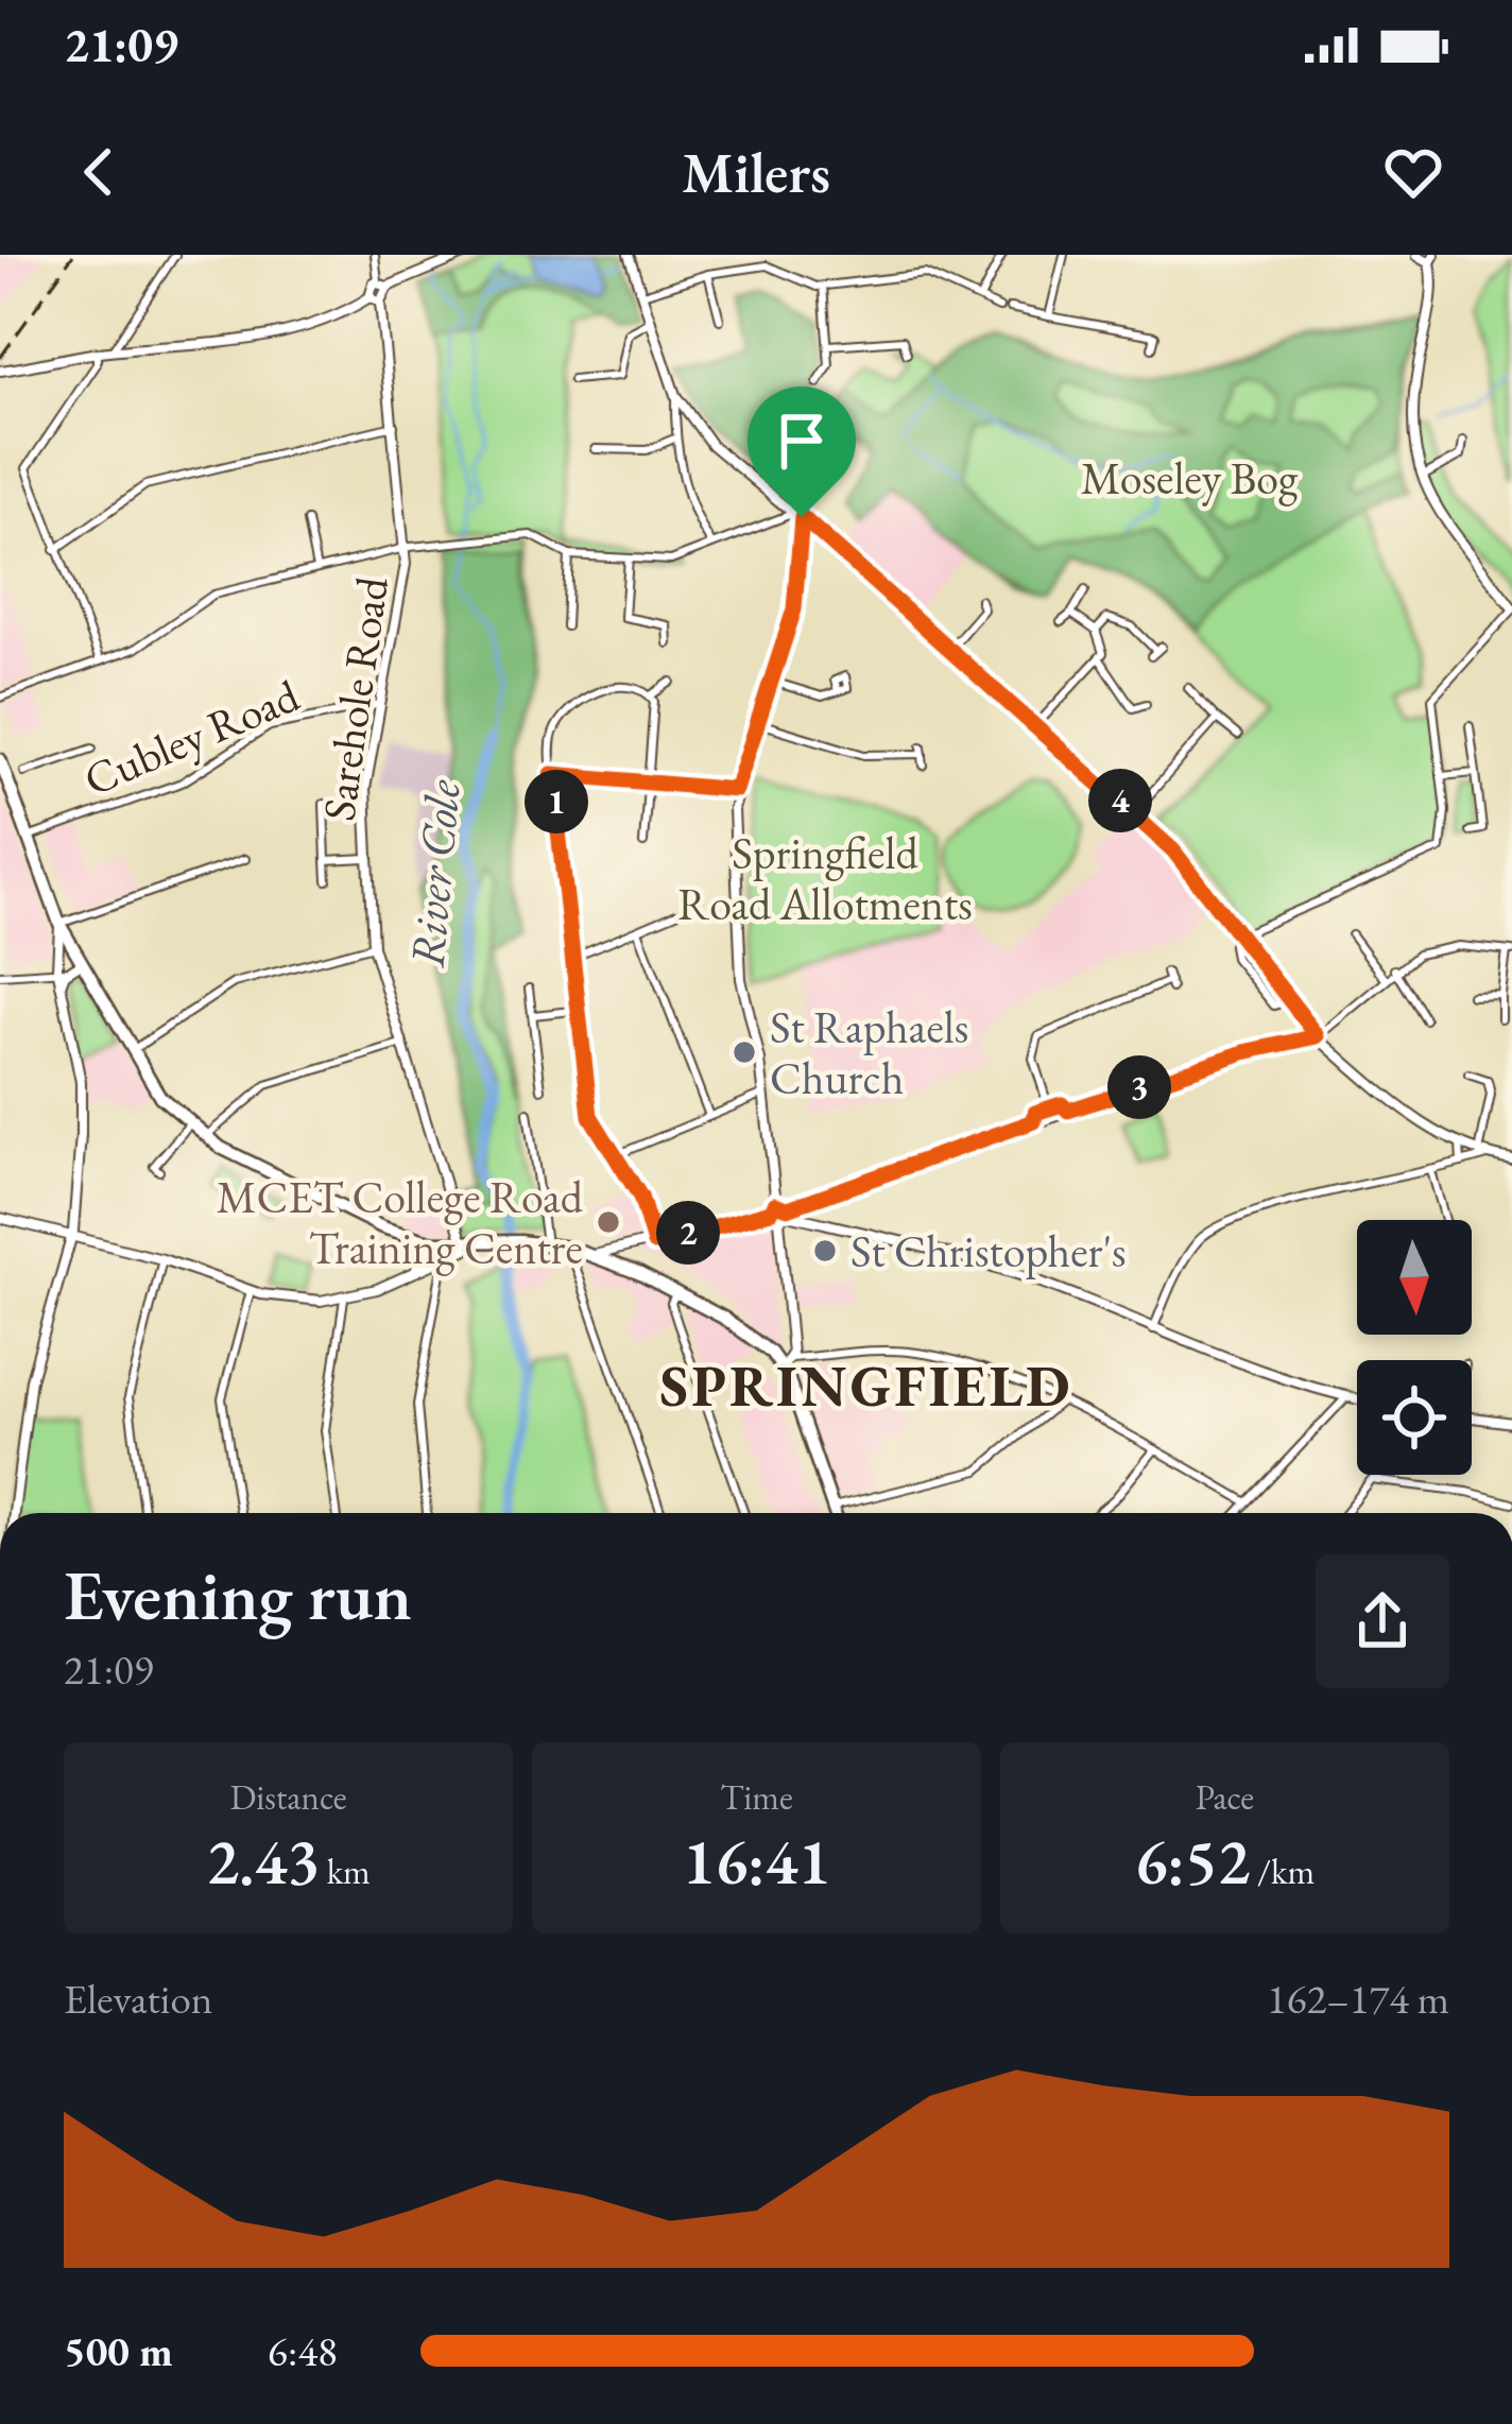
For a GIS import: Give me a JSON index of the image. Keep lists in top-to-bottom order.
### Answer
{
  "streets": {
    "street": ["Sarehole Road", "Cubley Road"]
  },
  "crossings": [
    ["Sarehole Road", "Cubley Road"]
  ],
  "districts": ["SPRINGFIELD"],
  "water": ["River Cole"],
  "parks": ["Moseley Bog", "Springfield Road Allotments"],
  "places": ["St Raphaels Church", "MCET College Road Training Centre", "St Christopher's"],
  "north": "bottom",
  "page": {
    "status": "21:09",
    "header": "Milers",
    "pins": [
      "4",
      "1",
      "3",
      "2"
    ],
    "heading": ["Evening run", "21:09"],
    "stats": [
      ["Distance", "2.43 km"],
      ["Time", "16:41"],
      ["Pace", "6:52 /km"]
    ],
    "chart": ["Elevation", "162–174 m"],
    "list": [
      {
        "name": "500 m",
        "note": "6:48"
      }
    ]
  }
}
